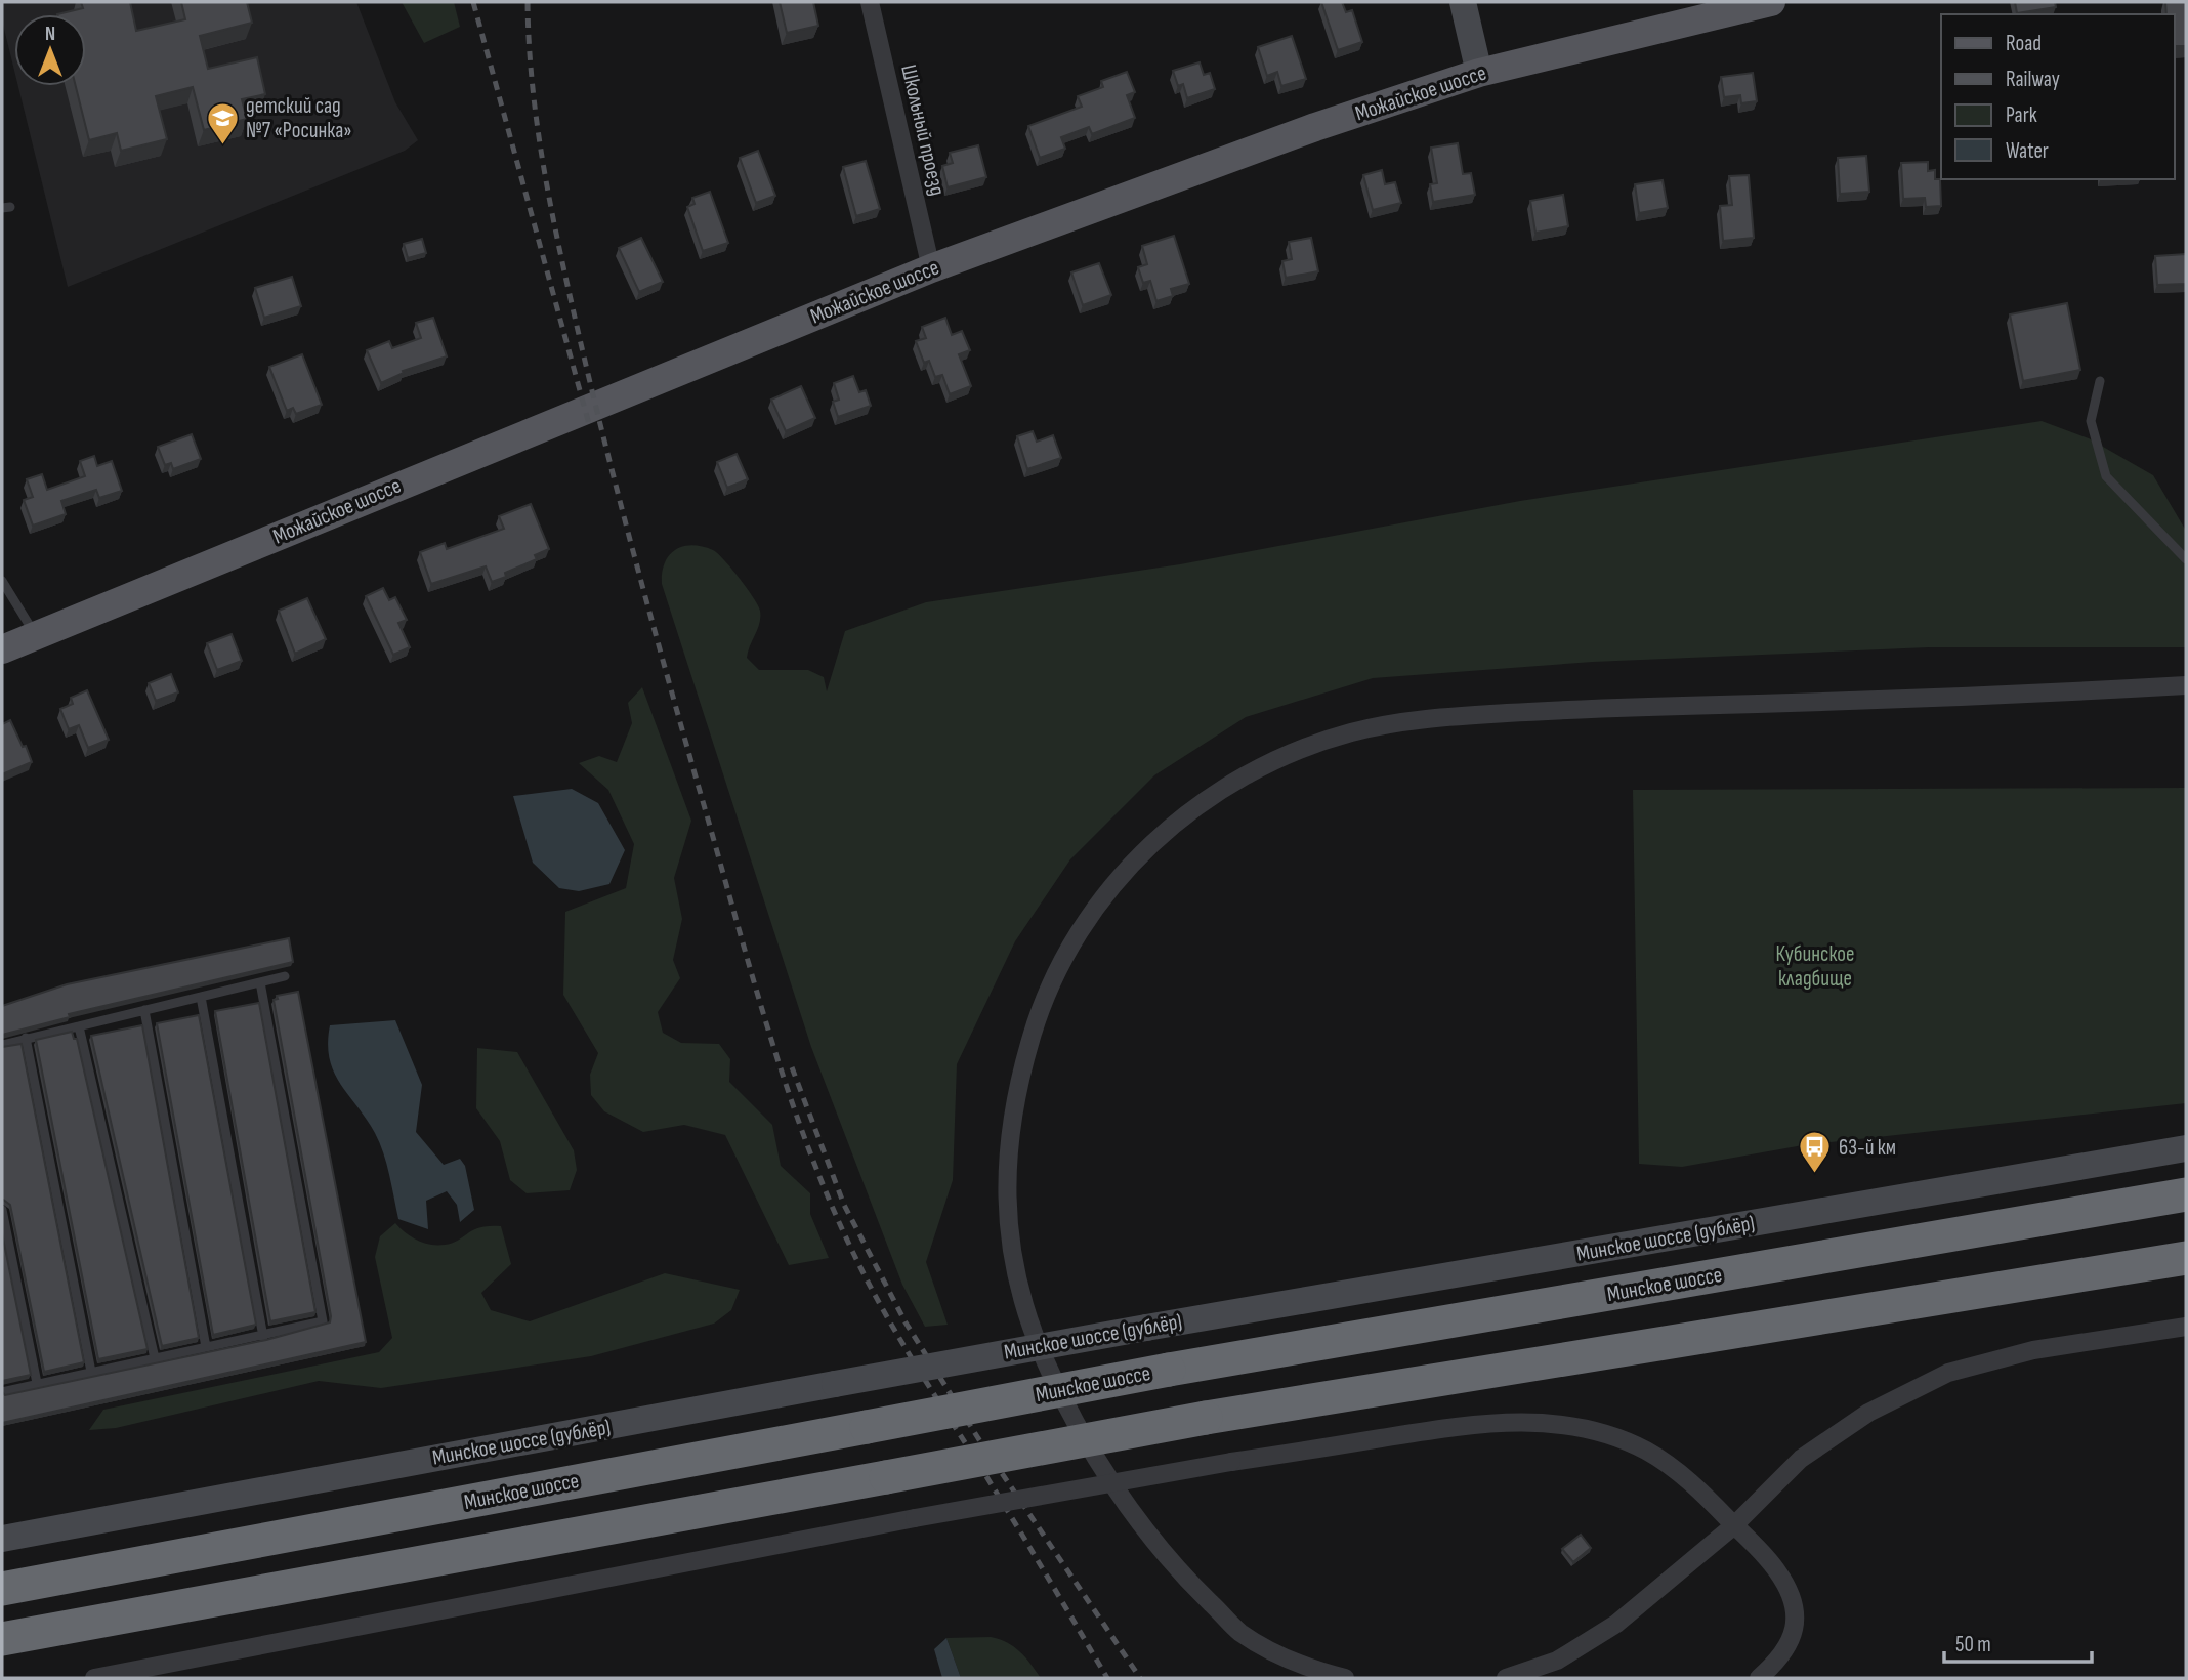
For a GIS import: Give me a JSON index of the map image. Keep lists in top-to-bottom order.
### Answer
{
  "streets": {
    "highway": ["Минское шоссе"],
    "main road": ["Можайское шоссе", "Минское шоссе (дублёр)"],
    "street": ["Школьный проезд"]
  },
  "crossings": [
    ["Можайское шоссе", "Школьный проезд"]
  ],
  "parks": ["Кубинское кладбище"],
  "places": {
    "school or university": ["детский сад №7 «Росинка»"],
    "bus stop": ["63-й км"]
  },
  "legend": [
    "Road",
    "Railway",
    "Park",
    "Water"
  ],
  "scale_bar": "50 m",
  "north": "top"
}
